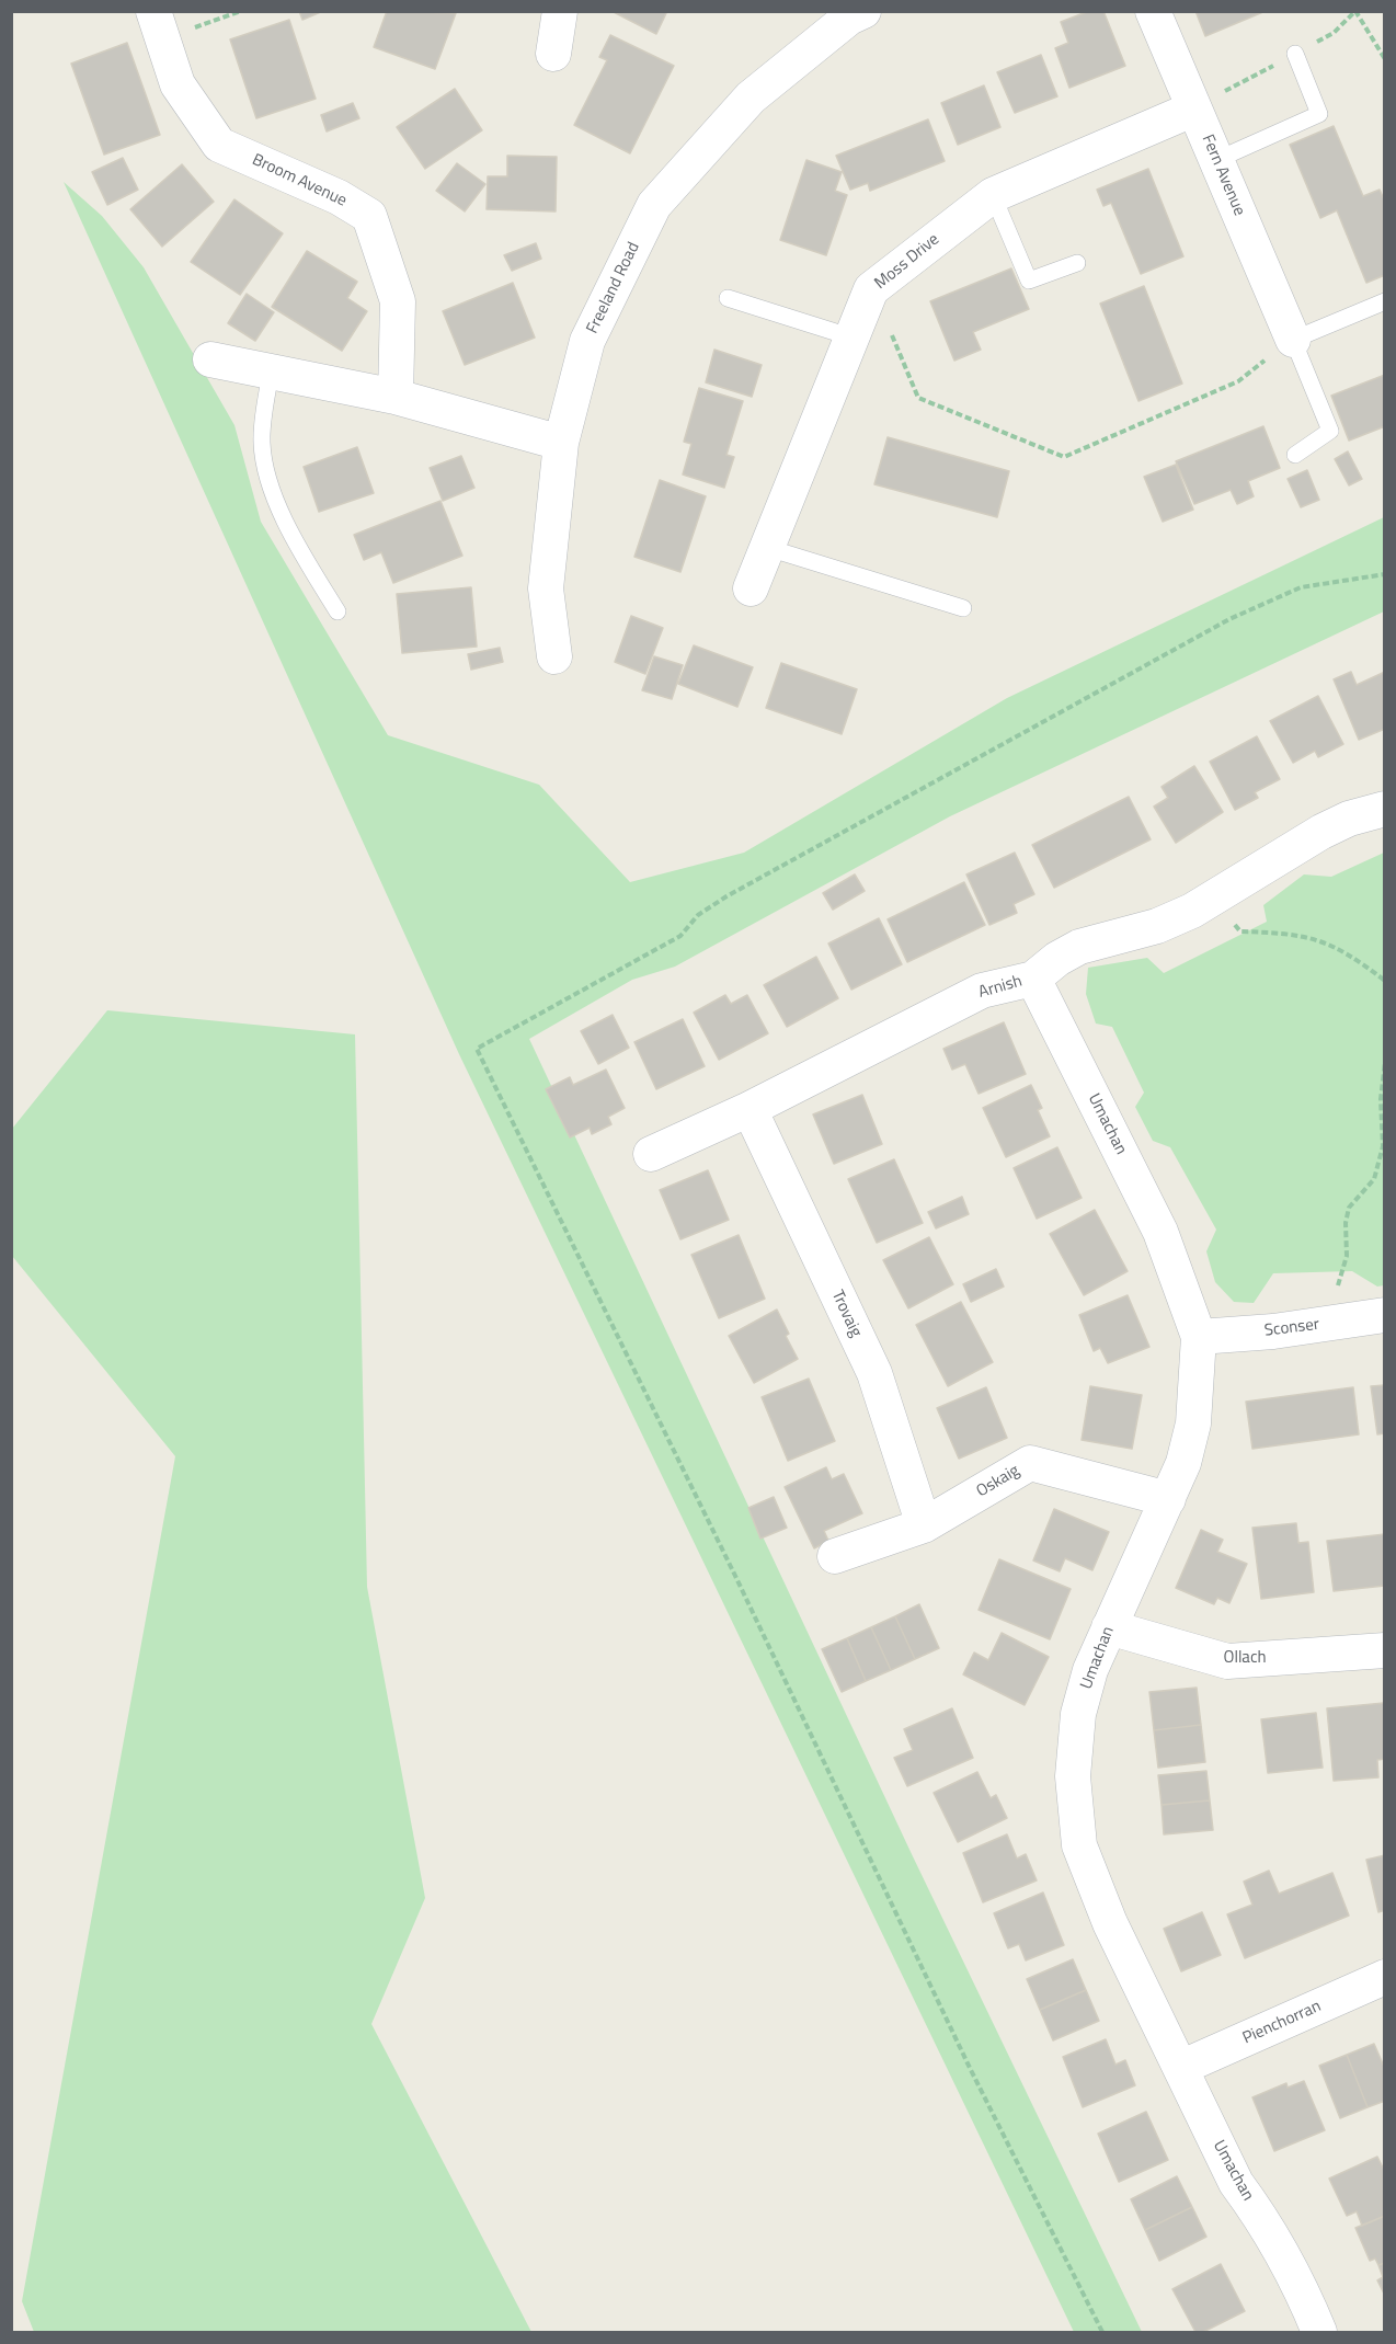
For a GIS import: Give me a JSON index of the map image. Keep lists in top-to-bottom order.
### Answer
{
  "streets": {
    "street": [
      "Fern Avenue",
      "Broom Avenue",
      "Moss Drive",
      "Freeland Road",
      "Arnish",
      "Umachan",
      "Trovaig",
      "Sconser",
      "Oskaig",
      "Ollach",
      "Pienchorran"
    ]
  },
  "crossings": [
    ["Fern Avenue", "Moss Drive"],
    ["Arnish", "Umachan"],
    ["Arnish", "Trovaig"],
    ["Umachan", "Sconser"],
    ["Umachan", "Oskaig"],
    ["Umachan", "Ollach"],
    ["Umachan", "Pienchorran"],
    ["Trovaig", "Oskaig"]
  ]
}
